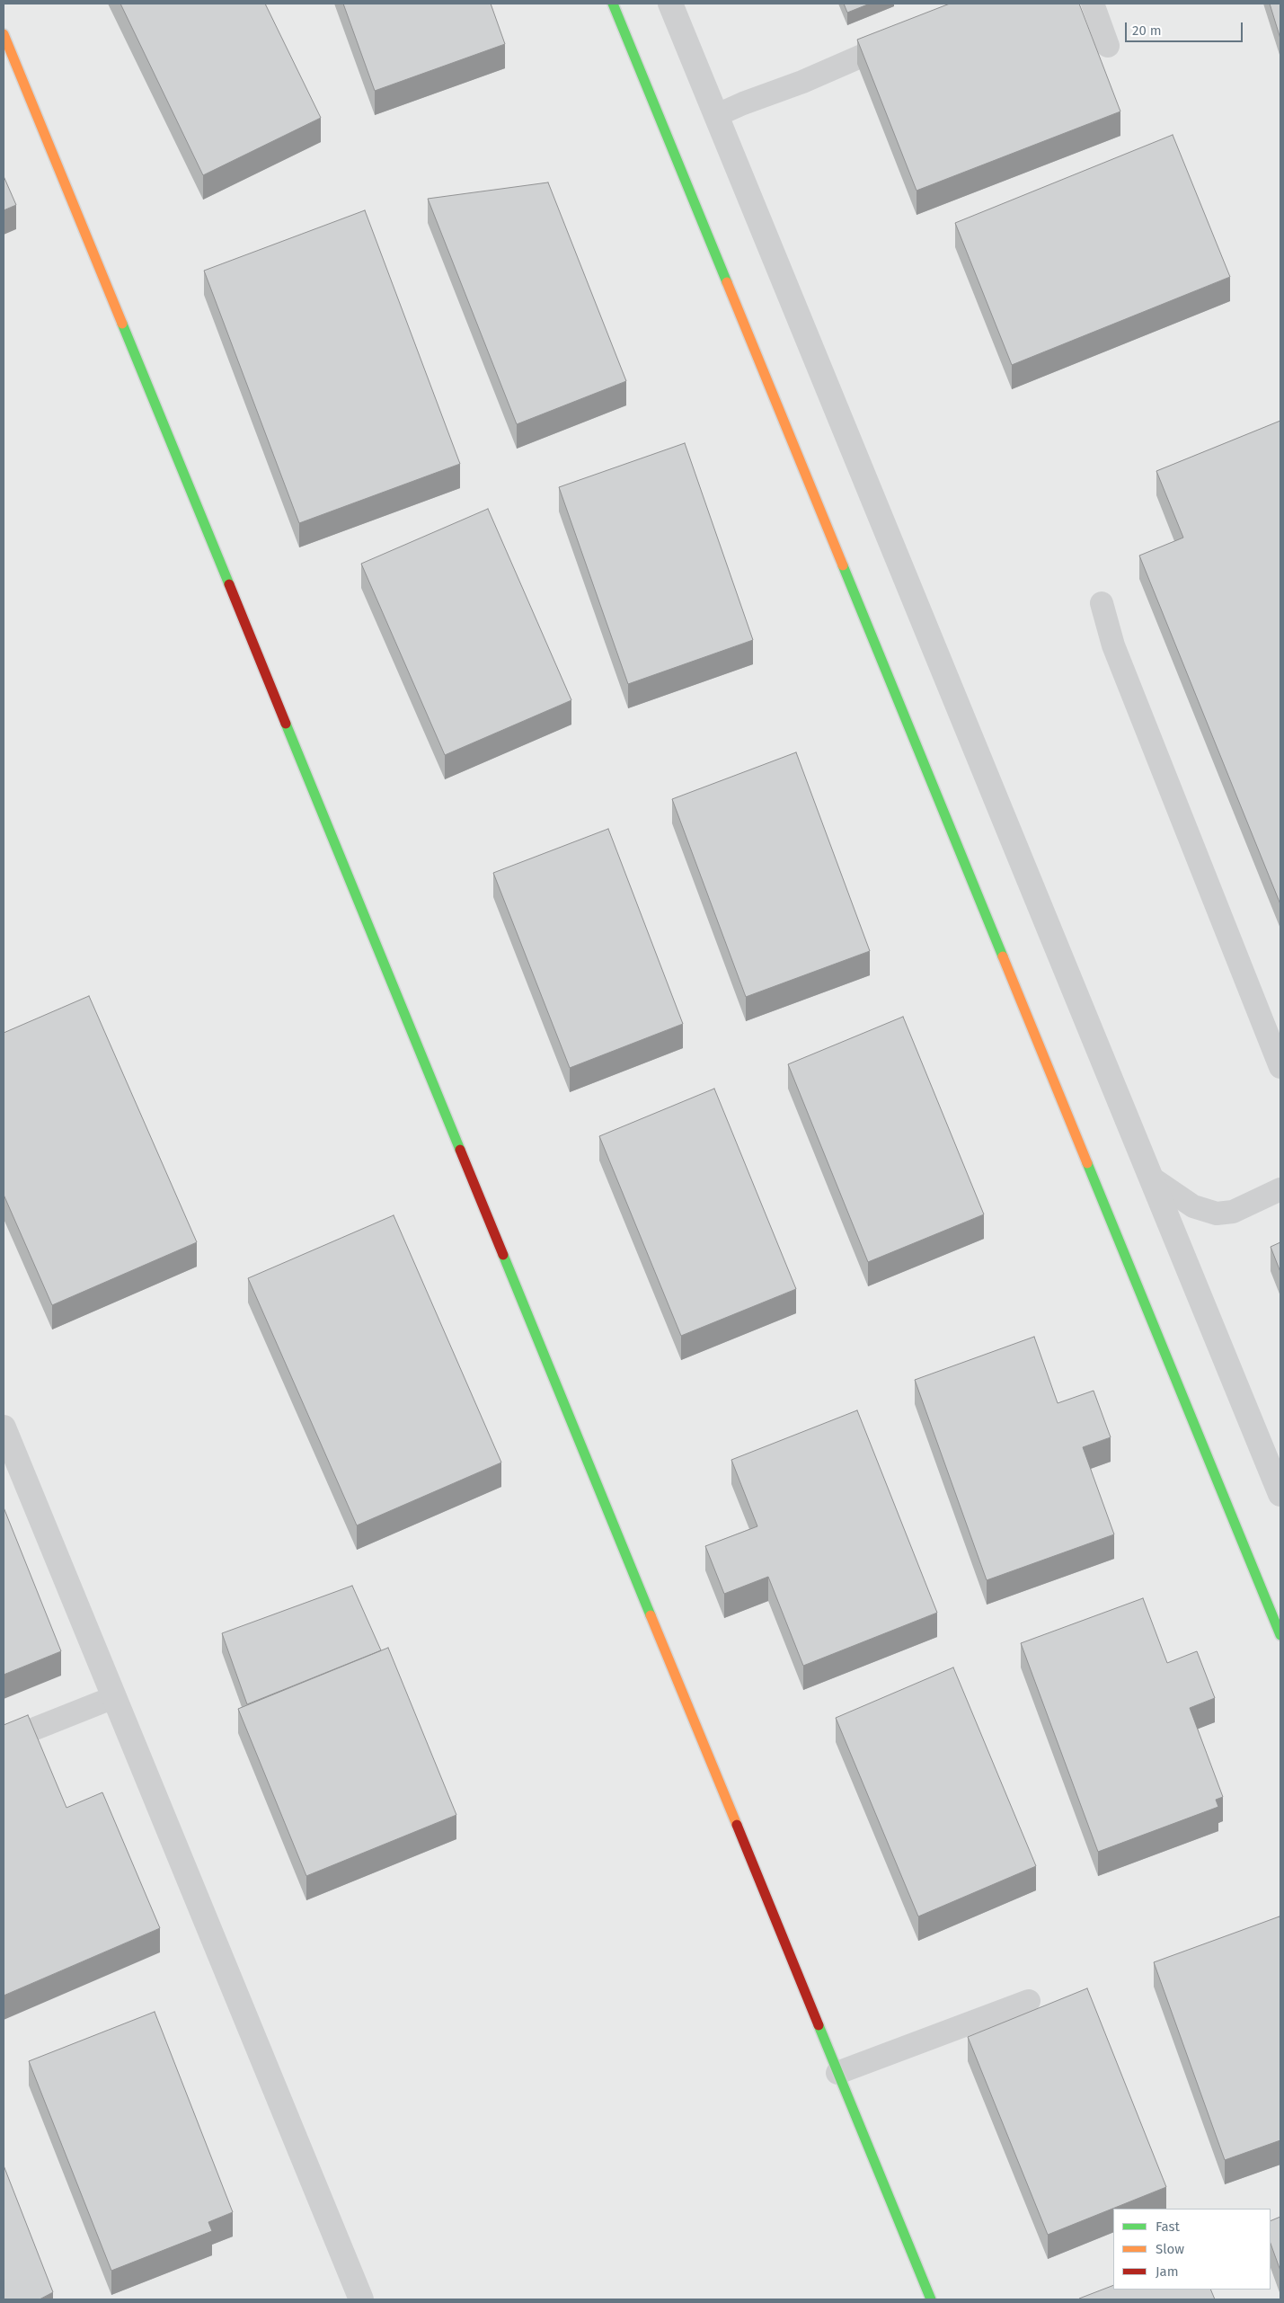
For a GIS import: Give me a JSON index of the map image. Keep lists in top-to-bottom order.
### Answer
{
  "legend": ["Fast", "Slow", "Jam"],
  "scale_bar": "20 m"
}
